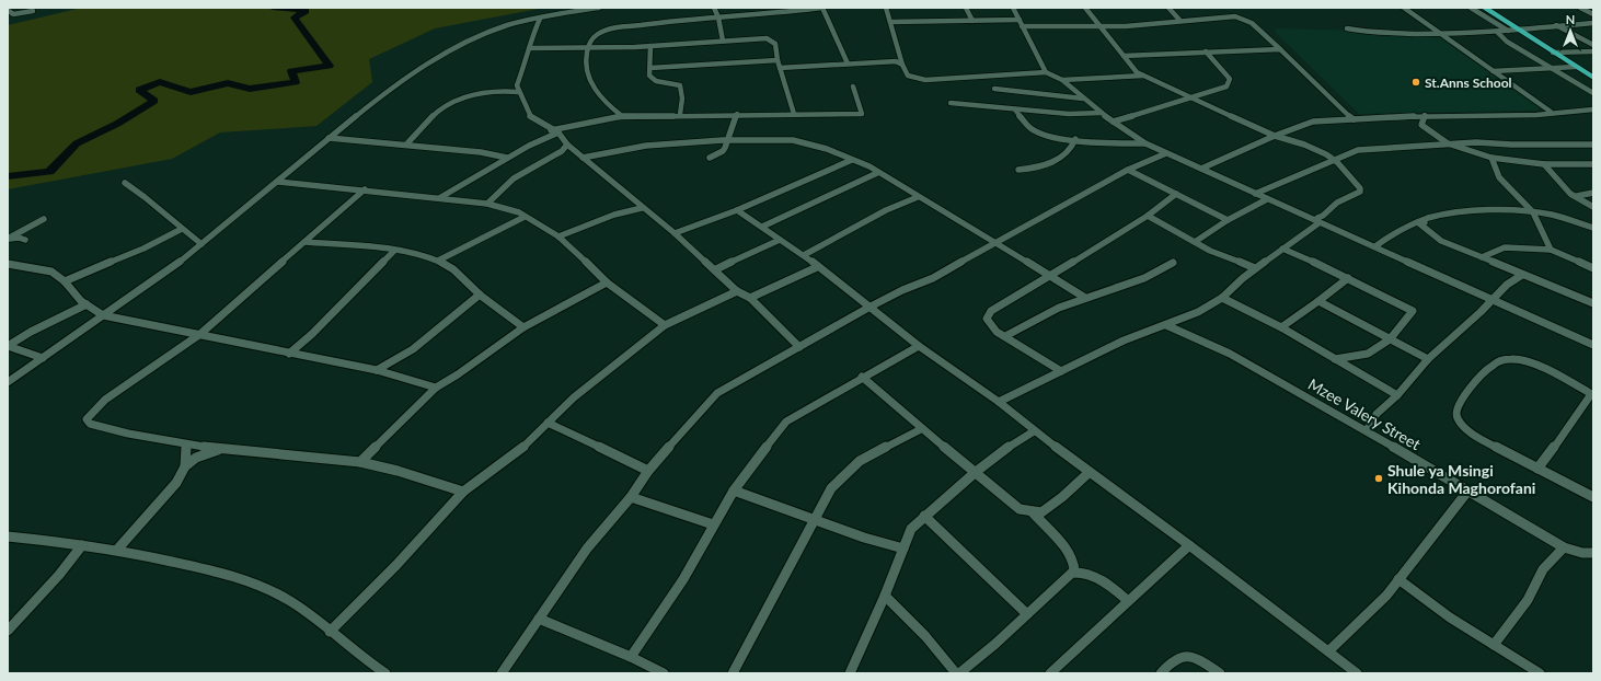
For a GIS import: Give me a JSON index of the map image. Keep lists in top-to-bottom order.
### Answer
{
  "streets": {
    "street": ["Mzee Valery Street"]
  },
  "places": ["St.Anns School", "Shule ya Msingi Kihonda Maghorofani"],
  "north": "top"
}
